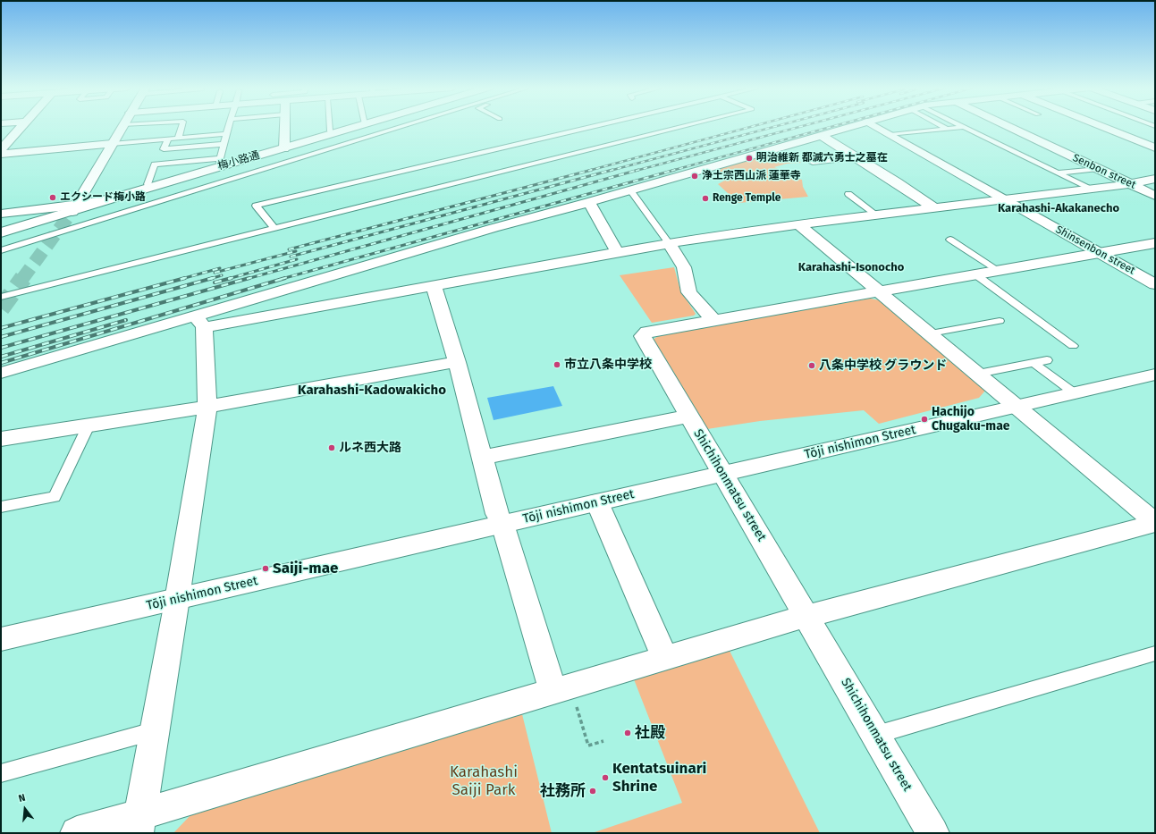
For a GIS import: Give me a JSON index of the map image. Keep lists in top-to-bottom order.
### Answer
{
  "streets": {
    "street": [
      "梅小路通",
      "Senbon street",
      "Shinsenbon street",
      "Tōji nishimon Street",
      "Shichihonmatsu street"
    ]
  },
  "crossings": [
    ["Tōji nishimon Street", "Shichihonmatsu street"]
  ],
  "districts": ["Karahashi-Akakanecho", "Karahashi-Isonocho", "Karahashi-Kadowakicho"],
  "parks": ["Karahashi Saiji Park"],
  "places": [
    "明治維新 都滅六勇士之墓在",
    "浄土宗西山派 蓮華寺",
    "エクシード梅小路",
    "Renge Temple",
    "市立八条中学校",
    "八条中学校 グラウンド",
    "Hachijo Chugaku-mae",
    "ルネ西大路",
    "Saiji-mae",
    "社殿",
    "Kentatsuinari Shrine",
    "社務所"
  ],
  "north": "top"
}
